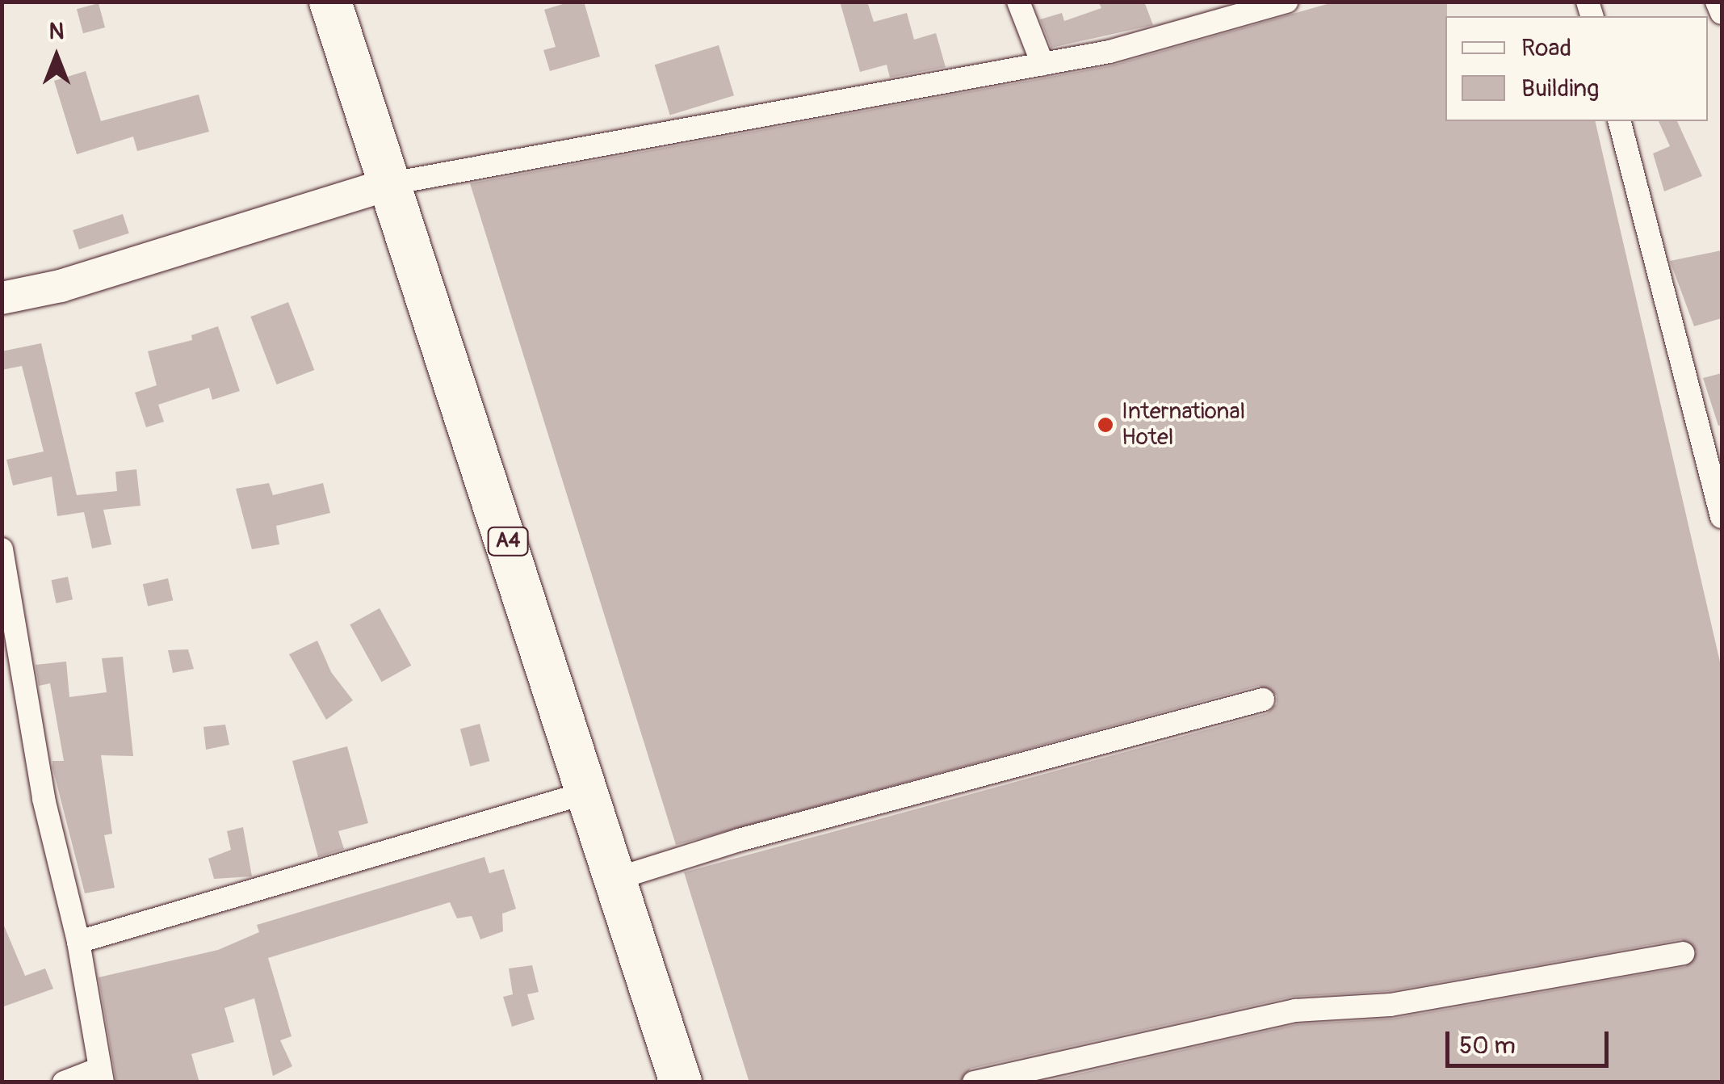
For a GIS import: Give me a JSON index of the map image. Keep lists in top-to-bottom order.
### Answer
{
  "streets": {
    "highway": ["A4"]
  },
  "places": ["International Hotel"],
  "legend": ["Road", "Building"],
  "scale_bar": "50 m",
  "north": "top"
}
